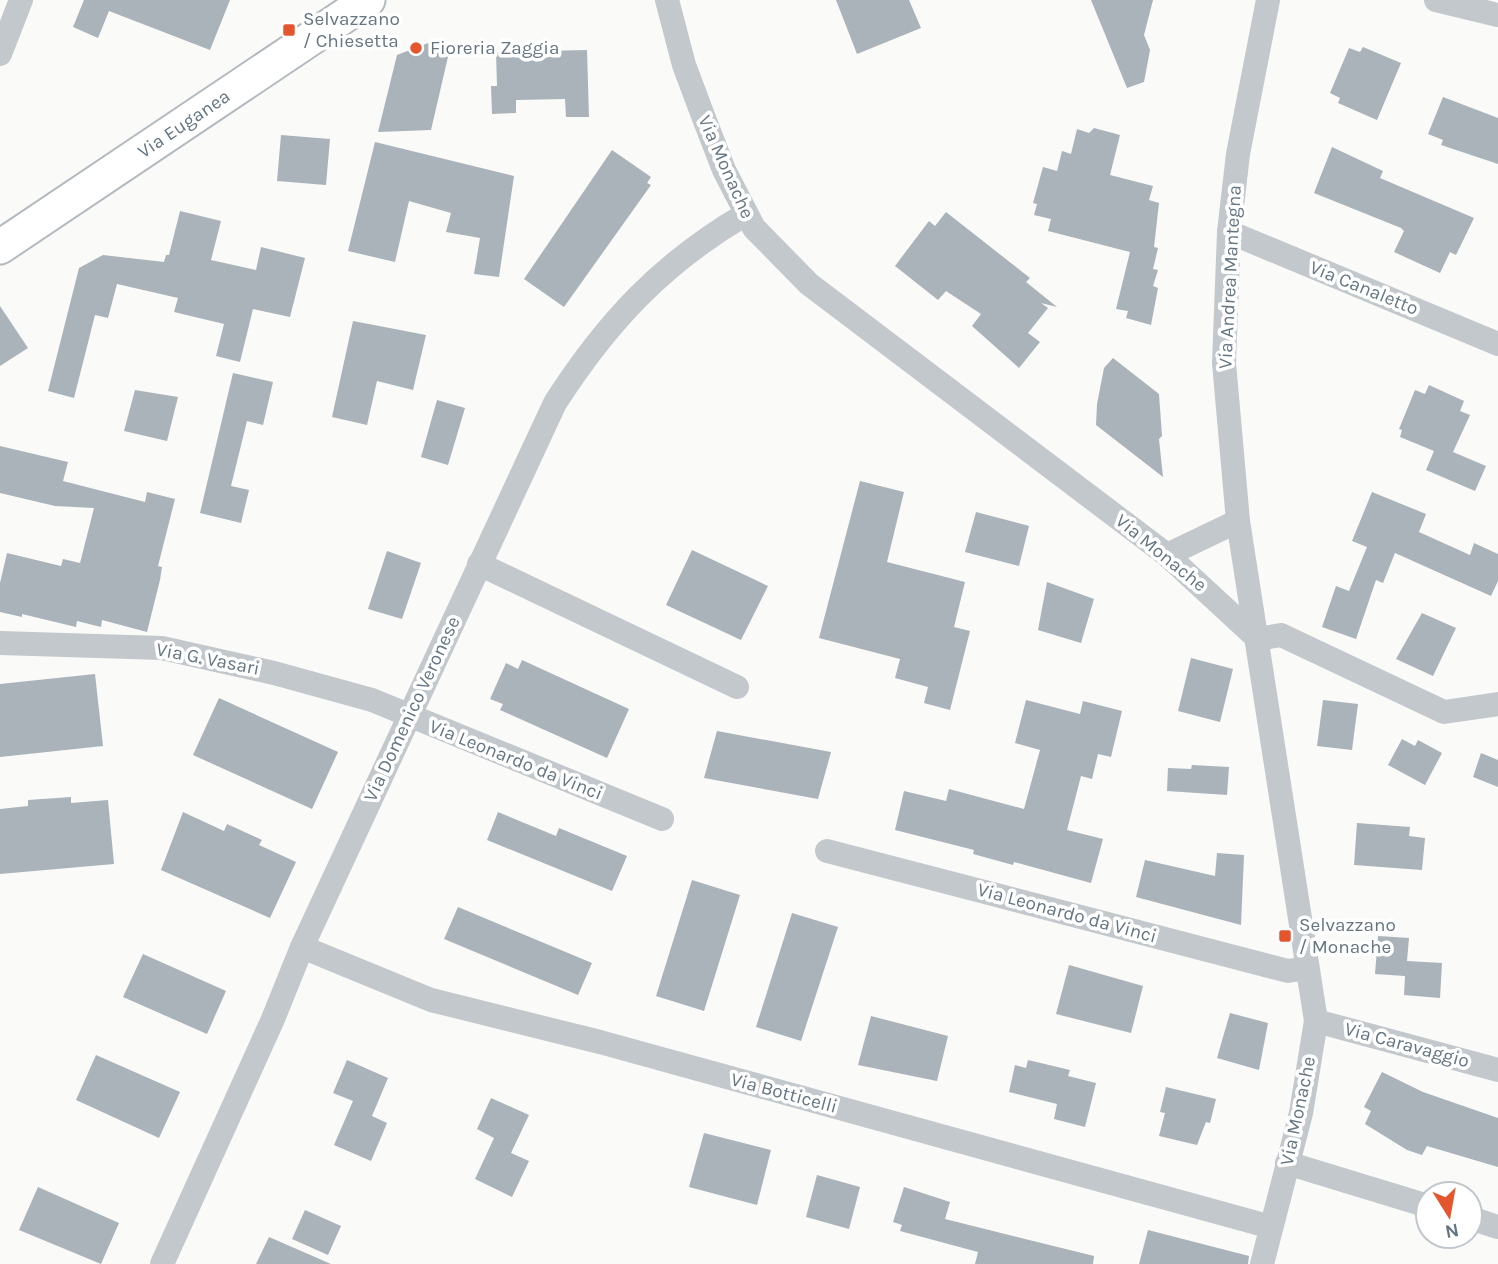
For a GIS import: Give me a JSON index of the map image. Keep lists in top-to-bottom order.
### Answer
{
  "streets": {
    "street": [
      "Via Euganea",
      "Via Monache",
      "Via Andrea Mantegna",
      "Via Canaletto",
      "Via G. Vasari",
      "Via Domenico Veronese",
      "Via Leonardo da Vinci",
      "Via Caravaggio",
      "Via Botticelli"
    ]
  },
  "crossings": [
    ["Via Monache", "Via Andrea Mantegna"],
    ["Via Monache", "Via Domenico Veronese"],
    ["Via Monache", "Via Leonardo da Vinci"],
    ["Via Monache", "Via Caravaggio"],
    ["Via Monache", "Via Botticelli"],
    ["Via Andrea Mantegna", "Via Canaletto"],
    ["Via G. Vasari", "Via Domenico Veronese"],
    ["Via G. Vasari", "Via Leonardo da Vinci"],
    ["Via Domenico Veronese", "Via Leonardo da Vinci"],
    ["Via Domenico Veronese", "Via Botticelli"]
  ],
  "places": {
    "transit": ["Selvazzano / Chiesetta", "Selvazzano / Monache"],
    "other": ["Fioreria Zaggia"]
  },
  "north": "bottom"
}
